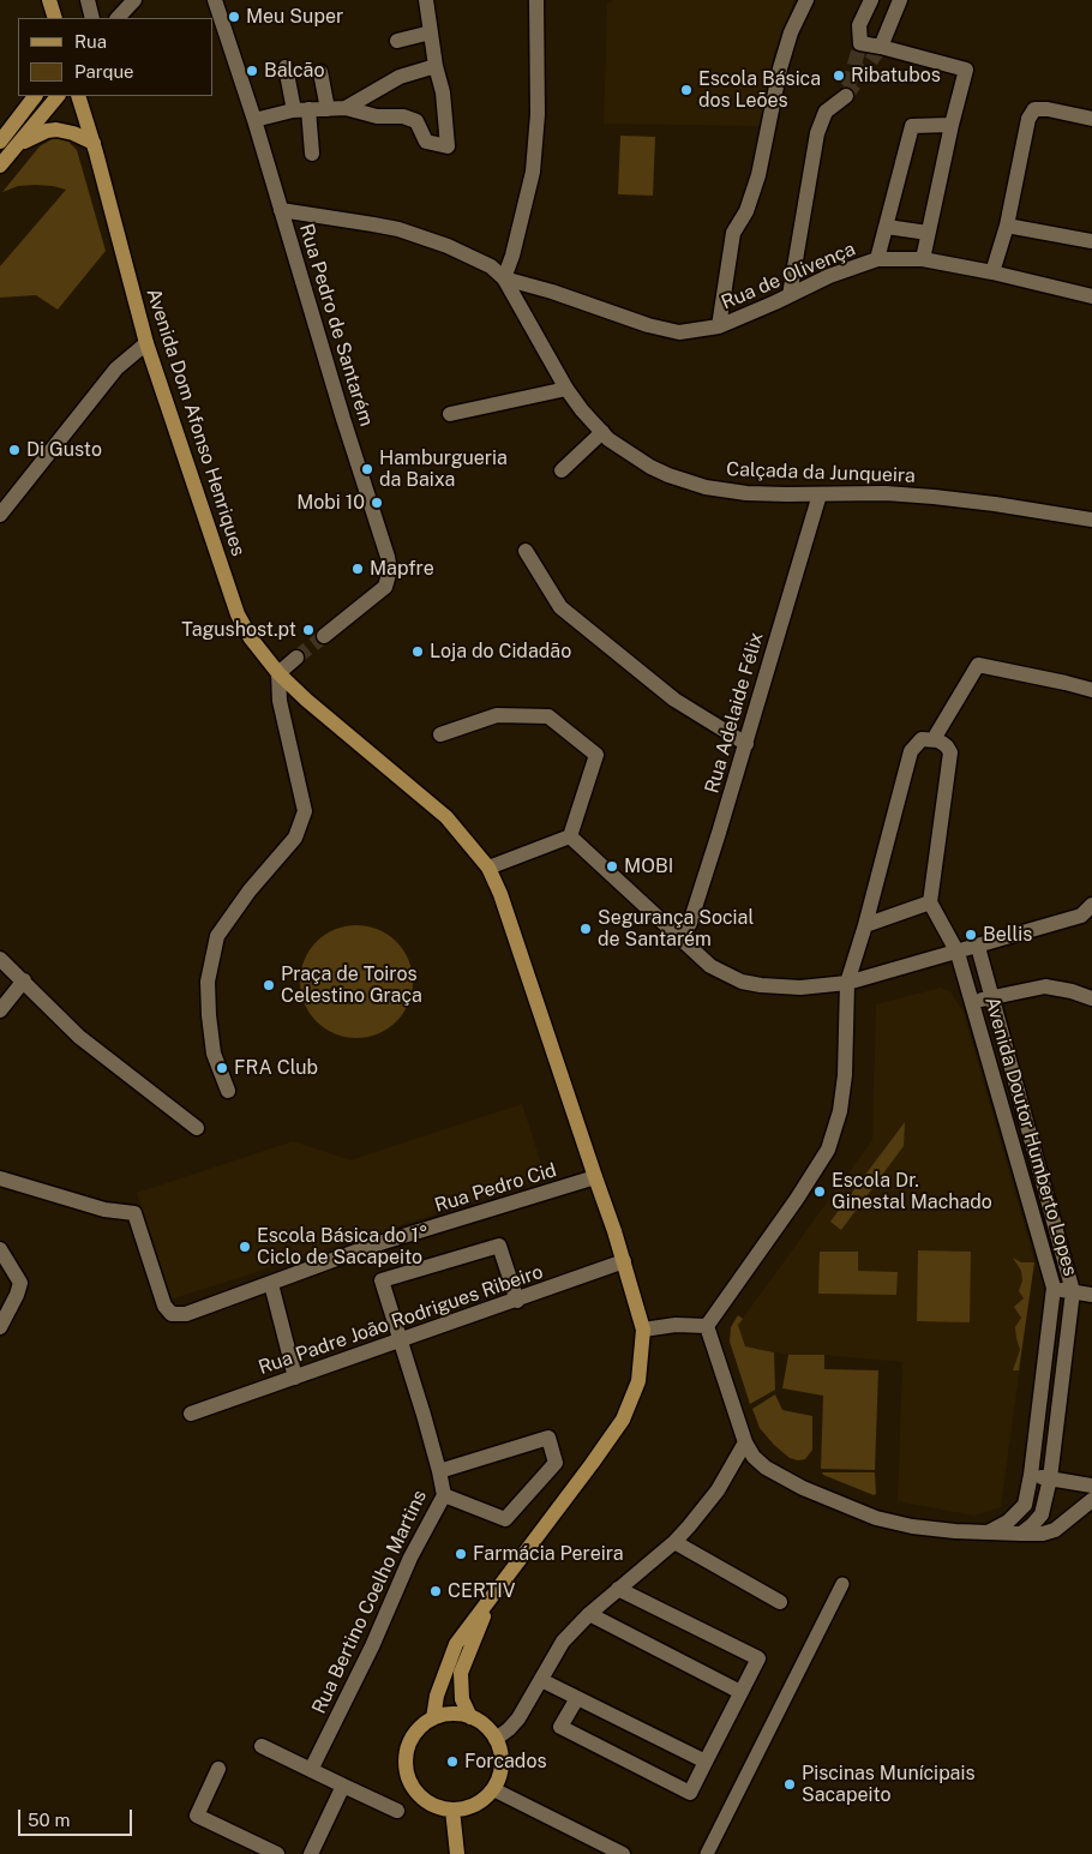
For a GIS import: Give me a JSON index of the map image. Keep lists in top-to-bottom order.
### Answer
{
  "streets": {
    "main road": ["Avenida Dom Afonso Henriques"],
    "street": [
      "Rua de Olivença",
      "Rua Pedro de Santarém",
      "Calçada da Junqueira",
      "Rua Adelaide Félix",
      "Avenida Doutor Humberto Lopes",
      "Rua Pedro Cid",
      "Rua Padre João Rodrigues Ribeiro",
      "Rua Bertino Coelho Martins"
    ]
  },
  "crossings": [
    ["Rua de Olivença", "Calçada da Junqueira"],
    ["Avenida Dom Afonso Henriques", "Rua Pedro Cid"],
    ["Avenida Dom Afonso Henriques", "Rua Padre João Rodrigues Ribeiro"],
    ["Calçada da Junqueira", "Rua Adelaide Félix"],
    ["Rua Padre João Rodrigues Ribeiro", "Rua Bertino Coelho Martins"]
  ],
  "places": [
    "Meu Super",
    "Balcão",
    "Ribatubos",
    "Escola Básica dos Leões",
    "Di Gusto",
    "Hamburgueria da Baixa",
    "Mobi 10",
    "Mapfre",
    "Tagushost.pt",
    "Loja do Cidadão",
    "MOBI",
    "Segurança Social de Santarém",
    "Bellis",
    "Praça de Toiros Celestino Graça",
    "FRA Club",
    "Escola Dr. Ginestal Machado",
    "Escola Básica do 1° Ciclo de Sacapeito",
    "Farmácia Pereira",
    "CERTIV",
    "Forcados",
    "Piscinas Munícipais Sacapeito"
  ],
  "legend": ["Rua", "Parque"],
  "scale_bar": "50 m"
}
